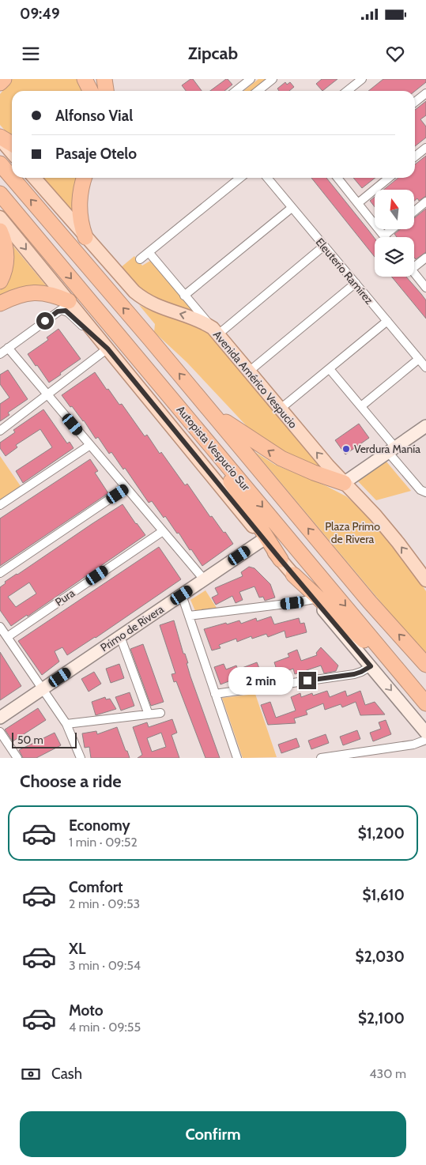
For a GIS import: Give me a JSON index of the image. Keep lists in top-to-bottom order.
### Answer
{
  "streets": {
    "highway": ["Autopista Vespucio Sur"],
    "main road": ["Avenida Américo Vespucio"],
    "street": ["Eleuterio Ramírez", "Pura", "Primo de Rivera"]
  },
  "parks": ["Plaza Primo de Rivera"],
  "places": ["Verdura Manía"],
  "scale_bar": "50 m",
  "north": "top",
  "page": {
    "status": "09:49",
    "header": "Zipcab",
    "banner": ["Alfonso Vial", "Pasaje Otelo"],
    "bubble": "2 min",
    "scale": "50 m",
    "heading": "Choose a ride",
    "list": [
      {
        "name": "Economy",
        "note": "1 min · 09:52",
        "value": "$1,200"
      },
      {
        "name": "Comfort",
        "note": "2 min · 09:53",
        "value": "$1,610"
      },
      {
        "name": "XL",
        "note": "3 min · 09:54",
        "value": "$2,030"
      },
      {
        "name": "Moto",
        "note": "4 min · 09:55",
        "value": "$2,100"
      }
    ],
    "pay": ["Cash", "430 m"],
    "buttons": "Confirm"
  }
}
